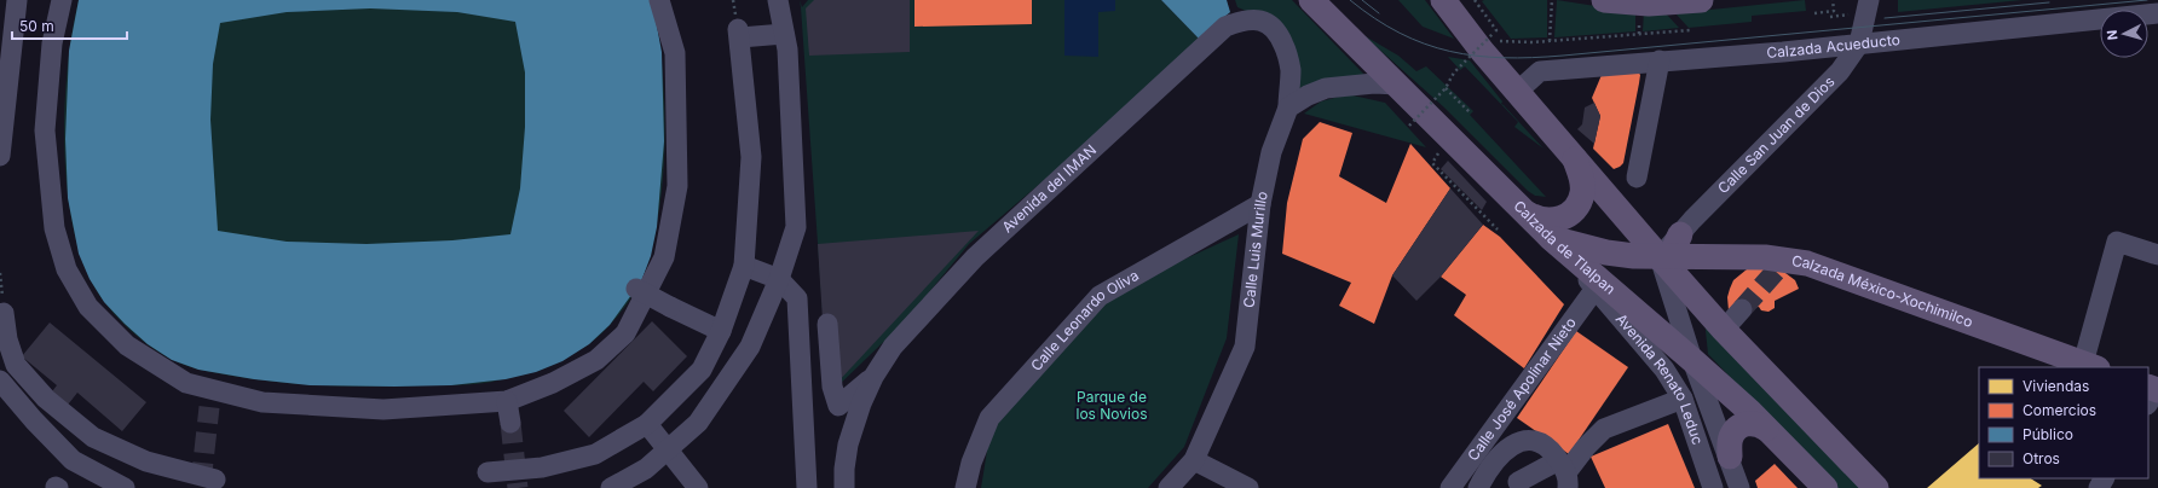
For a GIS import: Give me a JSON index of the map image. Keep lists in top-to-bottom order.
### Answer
{
  "streets": {
    "main road": ["Calzada de Tlalpan", "Calzada México-Xochimilco"],
    "street": [
      "Calzada Acueducto",
      "Calle San Juan de Dios",
      "Avenida del IMAN",
      "Calle Luis Murillo",
      "Calle Leonardo Oliva",
      "Avenida Renato Leduc",
      "Calle José Apolinar Nieto"
    ]
  },
  "crossings": [
    ["Calzada Acueducto", "Calle San Juan de Dios"],
    ["Calle San Juan de Dios", "Calzada México-Xochimilco"],
    ["Avenida del IMAN", "Calle Luis Murillo"],
    ["Calzada de Tlalpan", "Calzada México-Xochimilco"],
    ["Calzada de Tlalpan", "Avenida Renato Leduc"],
    ["Calle Luis Murillo", "Calle Leonardo Oliva"],
    ["Calzada México-Xochimilco", "Avenida Renato Leduc"],
    ["Avenida Renato Leduc", "Calle José Apolinar Nieto"]
  ],
  "parks": ["Parque de los Novios"],
  "legend": [
    "Viviendas",
    "Comercios",
    "Público",
    "Otros"
  ],
  "scale_bar": "50 m",
  "north": "left"
}
